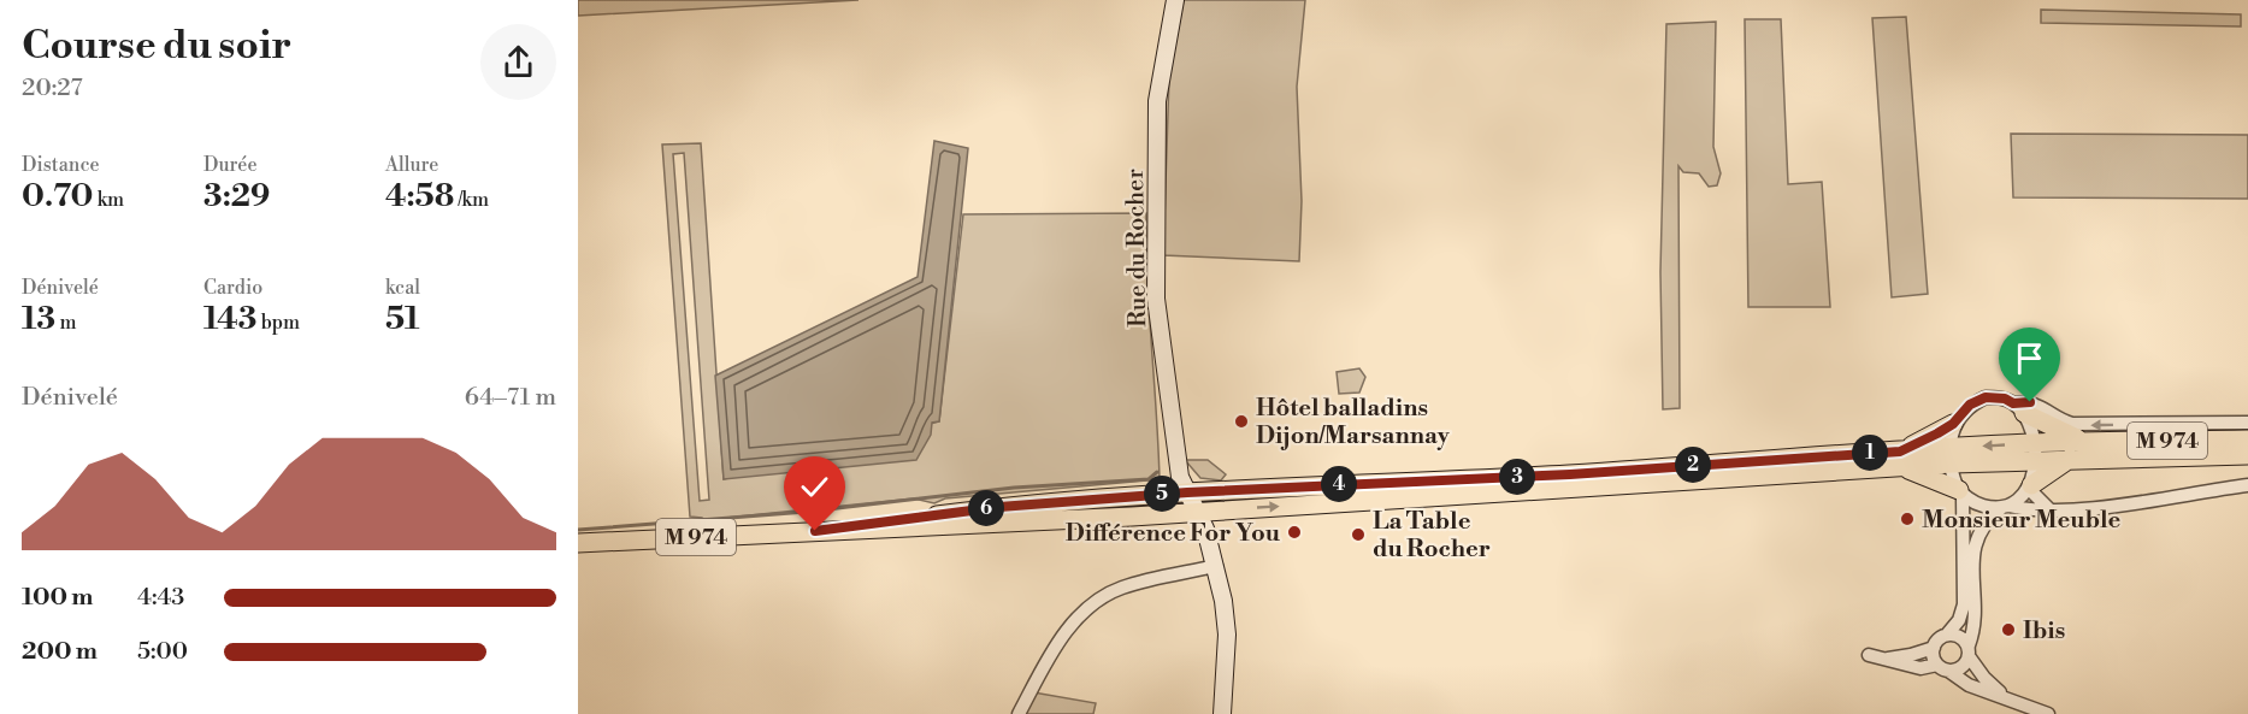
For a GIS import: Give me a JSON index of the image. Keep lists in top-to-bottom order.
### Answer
{
  "streets": {
    "main road": ["Rue du Rocher", "M 974"]
  },
  "crossings": [
    ["Rue du Rocher", "M 974"]
  ],
  "places": [
    "Hôtel balladins Dijon/Marsannay",
    "Monsieur Meuble",
    "Différence For You",
    "La Table du Rocher",
    "Ibis"
  ],
  "page": {
    "heading": ["Course du soir", "20:27"],
    "stats": [
      ["Distance", "0.70 km"],
      ["Durée", "3:29"],
      ["Allure", "4:58 /km"],
      ["Dénivelé", "13 m"],
      ["Cardio", "143 bpm"],
      ["kcal", "51"]
    ],
    "chart": ["Dénivelé", "64–71 m"],
    "pins": [
      "1",
      "2",
      "3",
      "4",
      "5",
      "6"
    ],
    "list": [
      {
        "name": "100 m",
        "note": "4:43"
      },
      {
        "name": "200 m",
        "note": "5:00"
      }
    ]
  }
}
